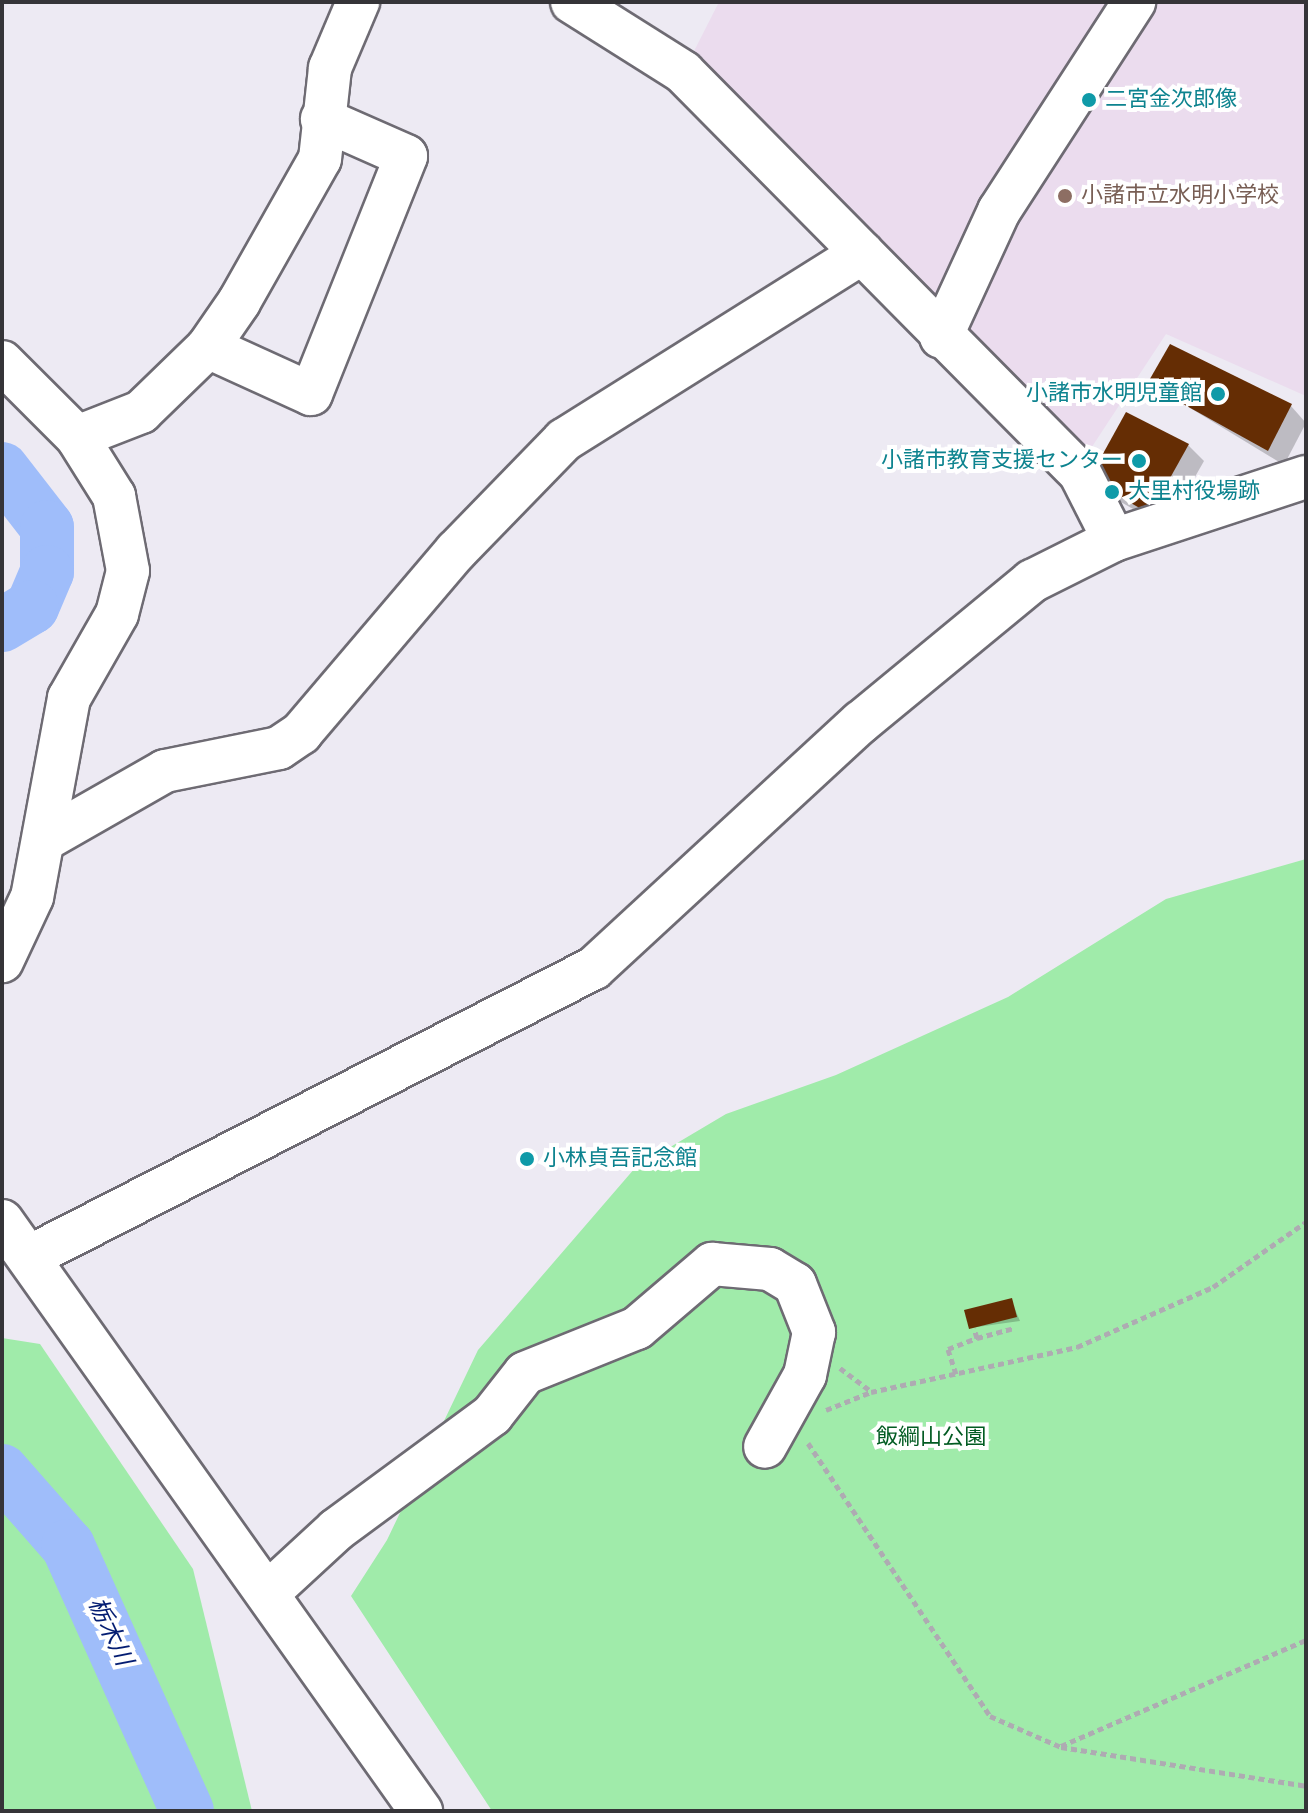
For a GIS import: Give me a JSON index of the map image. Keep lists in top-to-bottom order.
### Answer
{
  "water": ["栃木川"],
  "parks": ["飯綱山公園"],
  "places": [
    "二宮金次郎像",
    "小諸市立水明小学校",
    "小諸市水明児童館",
    "小諸市教育支援センター",
    "大里村役場跡",
    "小林貞吾記念館"
  ]
}
